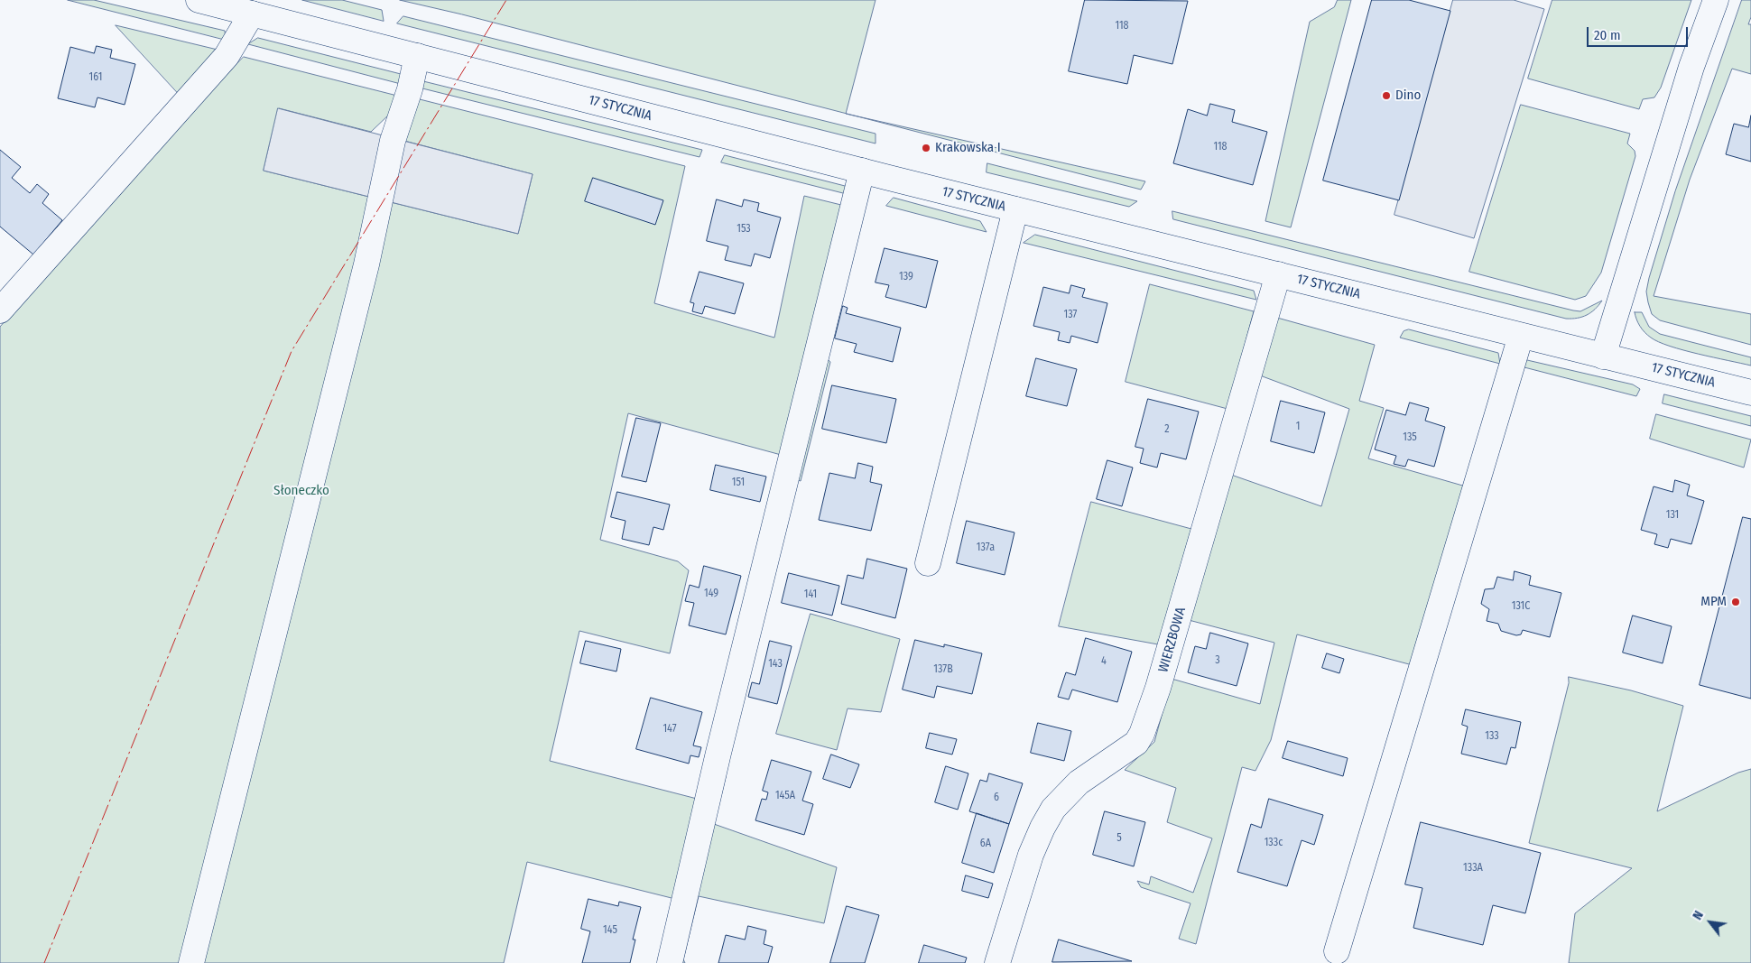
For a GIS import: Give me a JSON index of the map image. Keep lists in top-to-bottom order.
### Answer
{
  "streets": {
    "main road": ["17 STYCZNIA", "WIERZBOWA"]
  },
  "crossings": [
    ["17 STYCZNIA", "WIERZBOWA"]
  ],
  "parks": ["Słoneczko"],
  "places": ["Dino", "Krakowska I", "MPM"],
  "house_numbers": [
    "118",
    "161",
    "118",
    "153",
    "139",
    "137",
    "1",
    "2",
    "135",
    "151",
    "131",
    "137a",
    "149",
    "141",
    "131C",
    "3",
    "4",
    "143",
    "137B",
    "147",
    "133",
    "145A",
    "6",
    "5",
    "133c",
    "6A",
    "133A",
    "145"
  ],
  "scale_bar": "20 m",
  "north": "top left"
}
